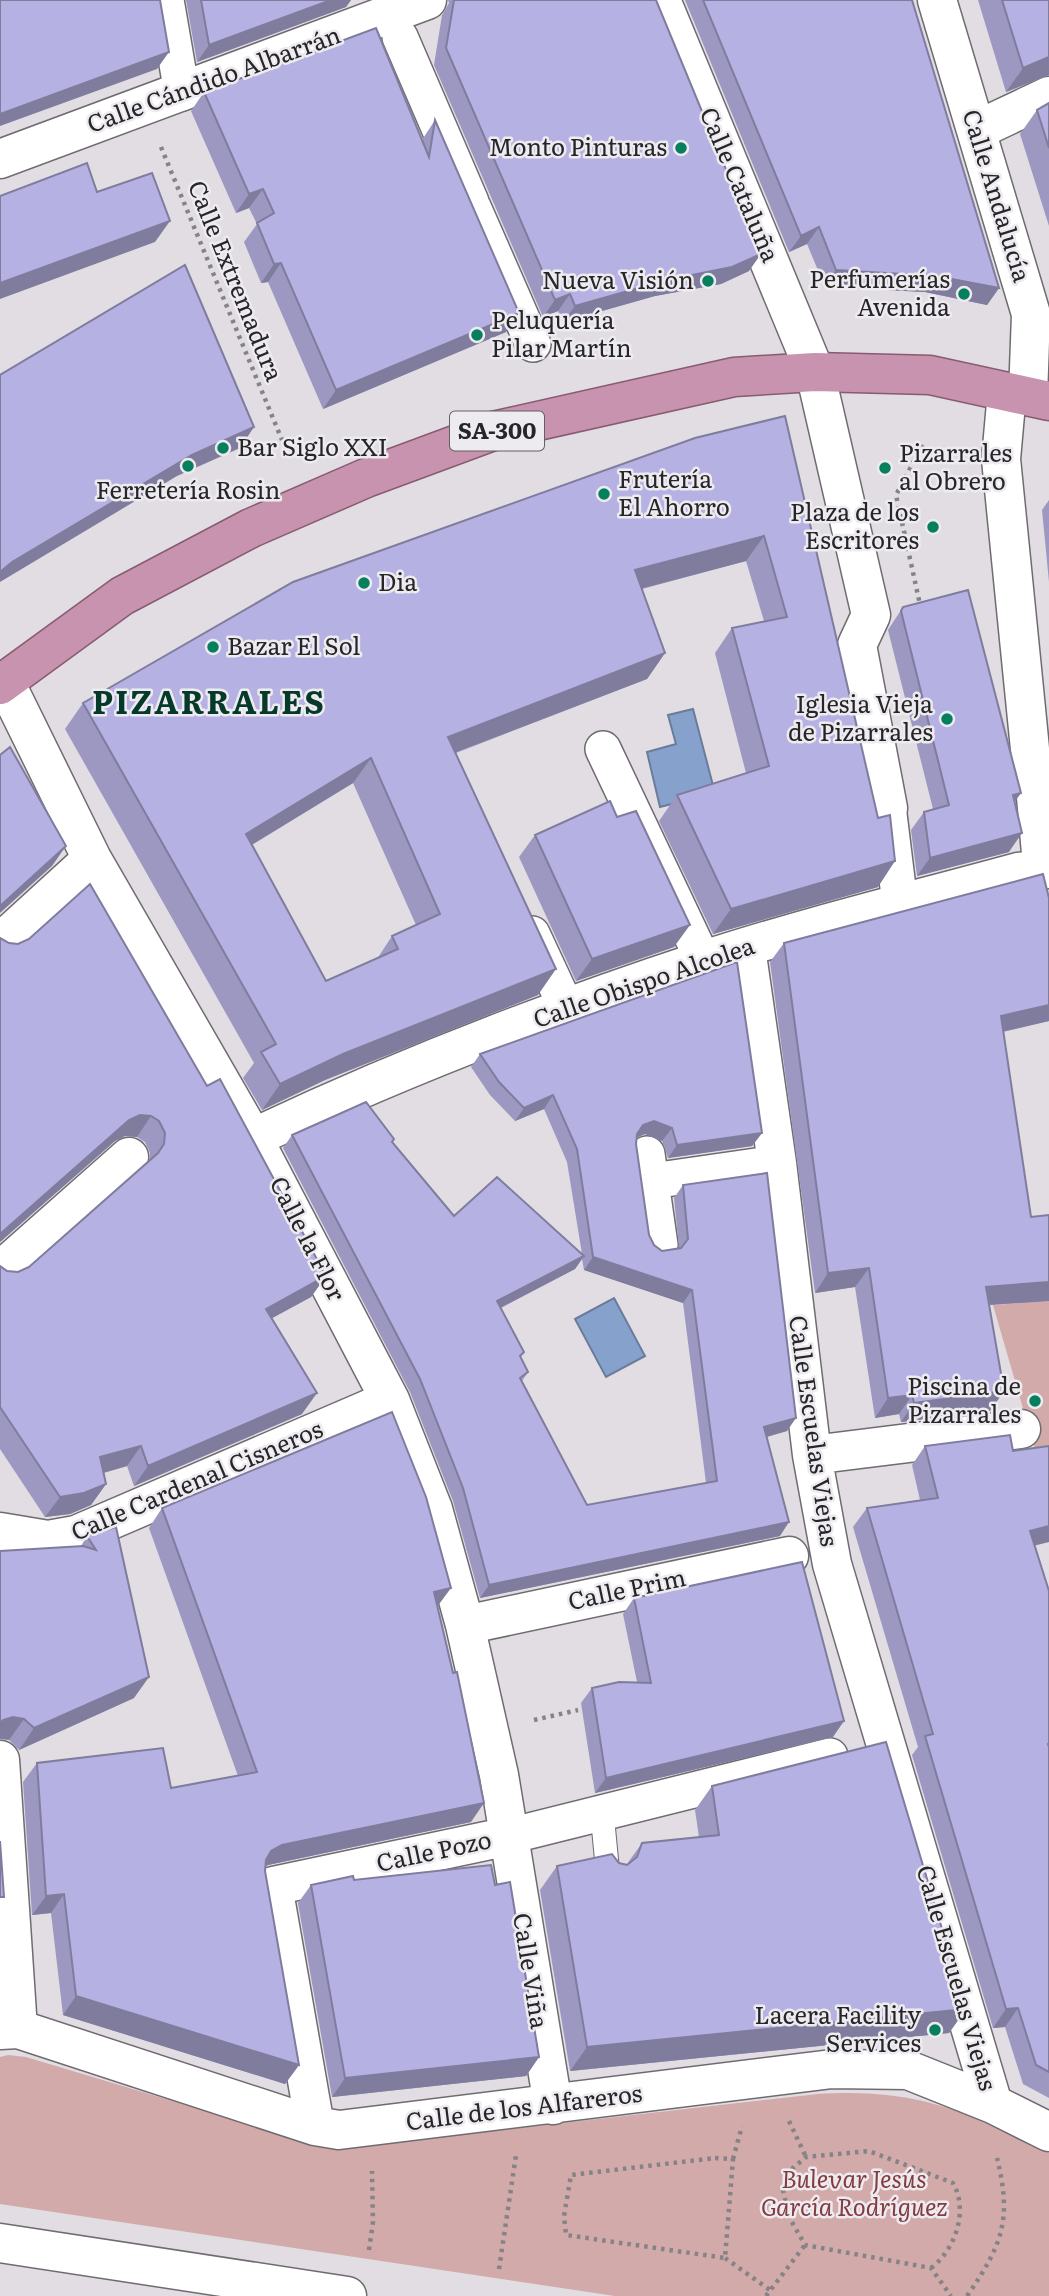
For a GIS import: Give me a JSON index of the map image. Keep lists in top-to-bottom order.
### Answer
{
  "streets": {
    "highway": ["SA-300"],
    "street": [
      "Calle Cándido Albarrán",
      "Calle Cataluña",
      "Calle Andalucía",
      "Calle Obispo Alcolea",
      "Calle la Flor",
      "Calle Escuelas Viejas",
      "Calle Cardenal Cisneros",
      "Calle Prim",
      "Calle Pozo",
      "Calle Viña",
      "Calle de los Alfareros"
    ],
    "path": ["Calle Extremadura"]
  },
  "crossings": [
    ["Calle Cataluña", "SA-300"],
    ["Calle Andalucía", "SA-300"],
    ["SA-300", "Calle la Flor"],
    ["Calle Obispo Alcolea", "Calle la Flor"],
    ["Calle Obispo Alcolea", "Calle Escuelas Viejas"],
    ["Calle la Flor", "Calle Cardenal Cisneros"],
    ["Calle la Flor", "Calle Prim"],
    ["Calle la Flor", "Calle Pozo"],
    ["Calle la Flor", "Calle Viña"],
    ["Calle Escuelas Viejas", "Calle de los Alfareros"],
    ["Calle Pozo", "Calle Viña"],
    ["Calle Pozo", "Calle de los Alfareros"],
    ["Calle Viña", "Calle de los Alfareros"]
  ],
  "districts": ["PIZARRALES"],
  "parks": ["Bulevar Jesús García Rodríguez"],
  "places": [
    "Monto Pinturas",
    "Nueva Visión",
    "Perfumerías Avenida",
    "Peluquería Pilar Martín",
    "Bar Siglo XXI",
    "Ferretería Rosin",
    "Pizarrales al Obrero",
    "Frutería El Ahorro",
    "Plaza de los Escritores",
    "Dia",
    "Bazar El Sol",
    "Iglesia Vieja de Pizarrales",
    "Piscina de Pizarrales",
    "Lacera Facility Services"
  ]
}
